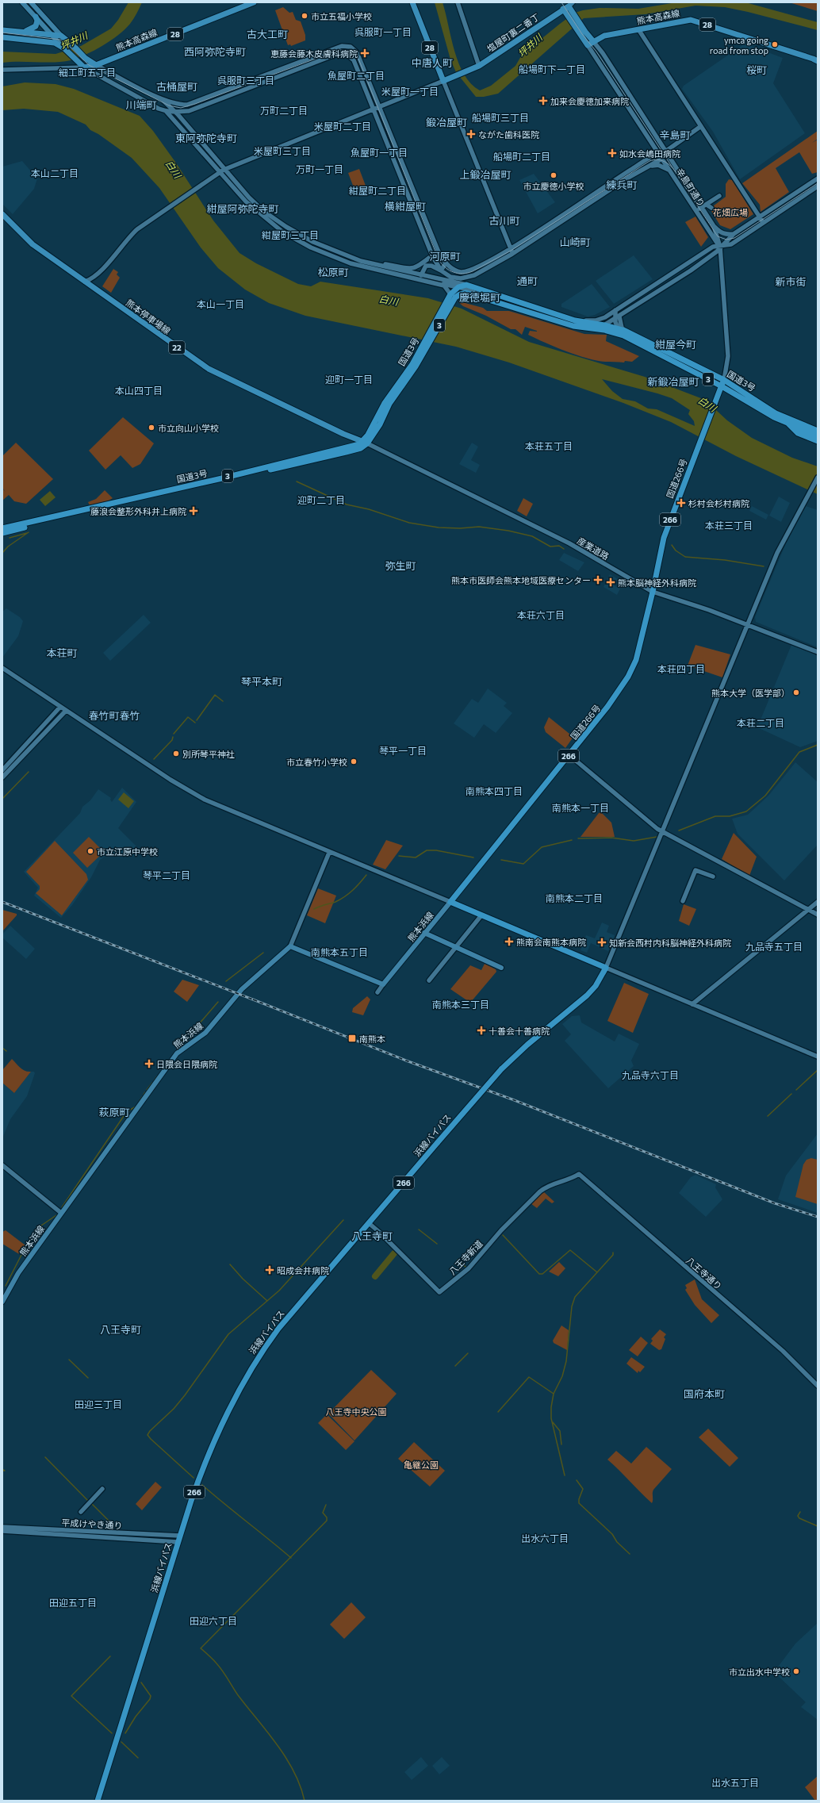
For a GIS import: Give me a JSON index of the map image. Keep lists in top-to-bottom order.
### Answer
{
  "streets": {
    "highway": [
      "3",
      "国道3号",
      "国道266号",
      "266",
      "浜線バイパス"
    ],
    "main road": [
      "熊本高森線",
      "28",
      "塩屋町裏二番丁",
      "熊本停車場線",
      "22",
      "熊本浜線"
    ],
    "street": [
      "辛島町通り",
      "産業道路",
      "八王寺新道",
      "八王寺通り",
      "平成けやき通り"
    ]
  },
  "crossings": [
    ["熊本高森線", "辛島町通り"],
    ["28", "塩屋町裏二番丁"],
    ["熊本停車場線", "国道3号"],
    ["熊本停車場線", "産業道路"],
    ["3", "国道3号"],
    ["国道3号", "国道266号"],
    ["国道3号", "産業道路"],
    ["国道266号", "産業道路"],
    ["国道266号", "熊本浜線"],
    ["浜線バイパス", "八王寺新道"],
    ["浜線バイパス", "平成けやき通り"],
    ["八王寺新道", "八王寺通り"]
  ],
  "districts": [
    "呉服町一丁目",
    "古大工町",
    "西阿弥陀寺町",
    "中唐人町",
    "船場町下一丁目",
    "桜町",
    "細工町五丁目",
    "魚屋町二丁目",
    "呉服町三丁目",
    "古桶屋町",
    "米屋町一丁目",
    "川端町",
    "万町二丁目",
    "船場町三丁目",
    "鍛冶屋町",
    "米屋町二丁目",
    "辛島町",
    "東阿弥陀寺町",
    "米屋町三丁目",
    "魚屋町一丁目",
    "船場町二丁目",
    "万町一丁目",
    "本山二丁目",
    "上鍛冶屋町",
    "練兵町",
    "紺屋町二丁目",
    "横紺屋町",
    "紺屋阿弥陀寺町",
    "古川町",
    "紺屋町三丁目",
    "山崎町",
    "河原町",
    "松原町",
    "通町",
    "新市街",
    "慶徳堀町",
    "本山一丁目",
    "紺屋今町",
    "迎町一丁目",
    "新鍛冶屋町",
    "本山四丁目",
    "本荘五丁目",
    "迎町二丁目",
    "本荘三丁目",
    "弥生町",
    "本荘六丁目",
    "本荘町",
    "本荘四丁目",
    "琴平本町",
    "春竹町春竹",
    "本荘二丁目",
    "琴平一丁目",
    "南熊本四丁目",
    "南熊本一丁目",
    "琴平二丁目",
    "南熊本二丁目",
    "九品寺五丁目",
    "南熊本五丁目",
    "南熊本三丁目",
    "九品寺六丁目",
    "萩原町",
    "八王寺町",
    "八王寺町",
    "国府本町",
    "田迎三丁目",
    "出水六丁目",
    "田迎五丁目",
    "田迎六丁目",
    "出水五丁目"
  ],
  "water": ["坪井川", "白川"],
  "parks": ["花畑広場", "八王寺中央公園", "亀継公園"],
  "places": {
    "other": [
      "市立五福小学校",
      "ymca going road from stop",
      "市立慶徳小学校",
      "市立向山小学校",
      "熊本大学（医学部）",
      "別所琴平神社",
      "市立春竹小学校",
      "市立江原中学校",
      "市立出水中学校"
    ],
    "health": [
      "恵藤会藤木皮膚科病院",
      "加来会慶徳加来病院",
      "ながた歯科医院",
      "如水会嶋田病院",
      "杉村会杉村病院",
      "藤浪会整形外科井上病院",
      "熊本市医師会熊本地域医療センター",
      "熊本脳神経外科病院",
      "熊南会南熊本病院",
      "知新会西村内科脳神経外科病院",
      "十善会十善病院",
      "日隈会日隈病院",
      "昭成会井病院"
    ],
    "transit": ["南熊本"]
  }
}
